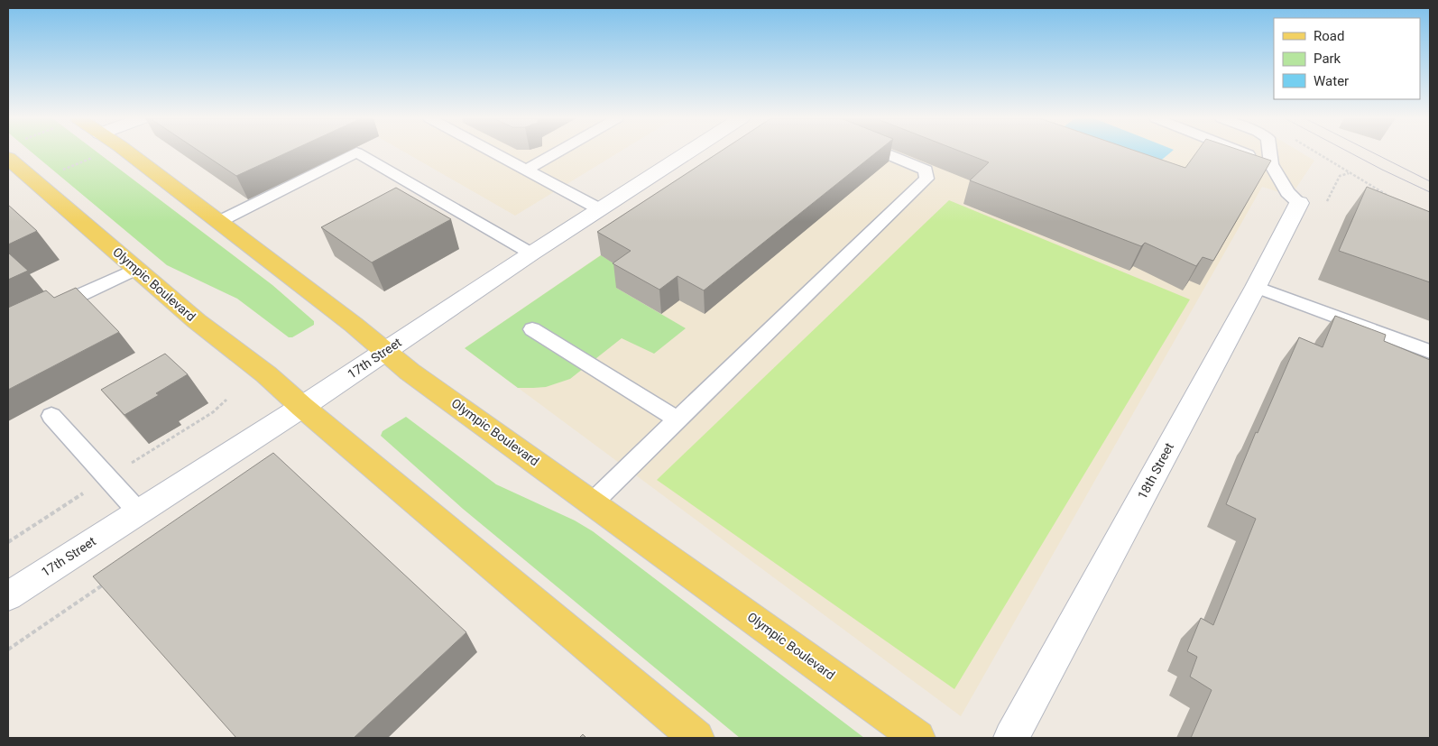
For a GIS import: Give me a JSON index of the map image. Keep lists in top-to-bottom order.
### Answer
{
  "streets": {
    "main road": ["Olympic Boulevard"],
    "street": ["17th Street", "18th Street"]
  },
  "crossings": [
    ["Olympic Boulevard", "17th Street"]
  ],
  "legend": ["Road", "Park", "Water"]
}
